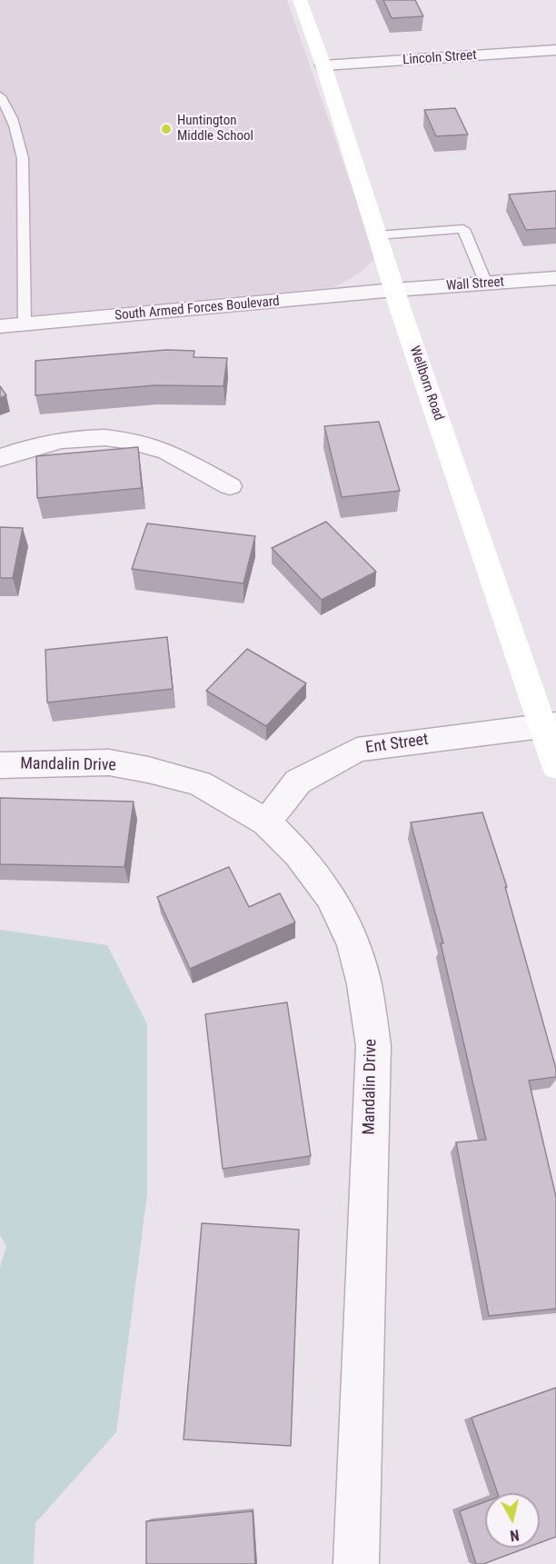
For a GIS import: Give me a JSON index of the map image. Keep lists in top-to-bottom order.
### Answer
{
  "streets": {
    "street": [
      "Lincoln Street",
      "Wall Street",
      "South Armed Forces Boulevard",
      "Wellborn Road",
      "Ent Street",
      "Mandalin Drive"
    ]
  },
  "crossings": [
    ["Lincoln Street", "Wellborn Road"],
    ["Wall Street", "South Armed Forces Boulevard"],
    ["Wall Street", "Wellborn Road"],
    ["South Armed Forces Boulevard", "Wellborn Road"],
    ["Wellborn Road", "Ent Street"],
    ["Ent Street", "Mandalin Drive"]
  ],
  "places": ["Huntington Middle School"],
  "north": "bottom"
}
